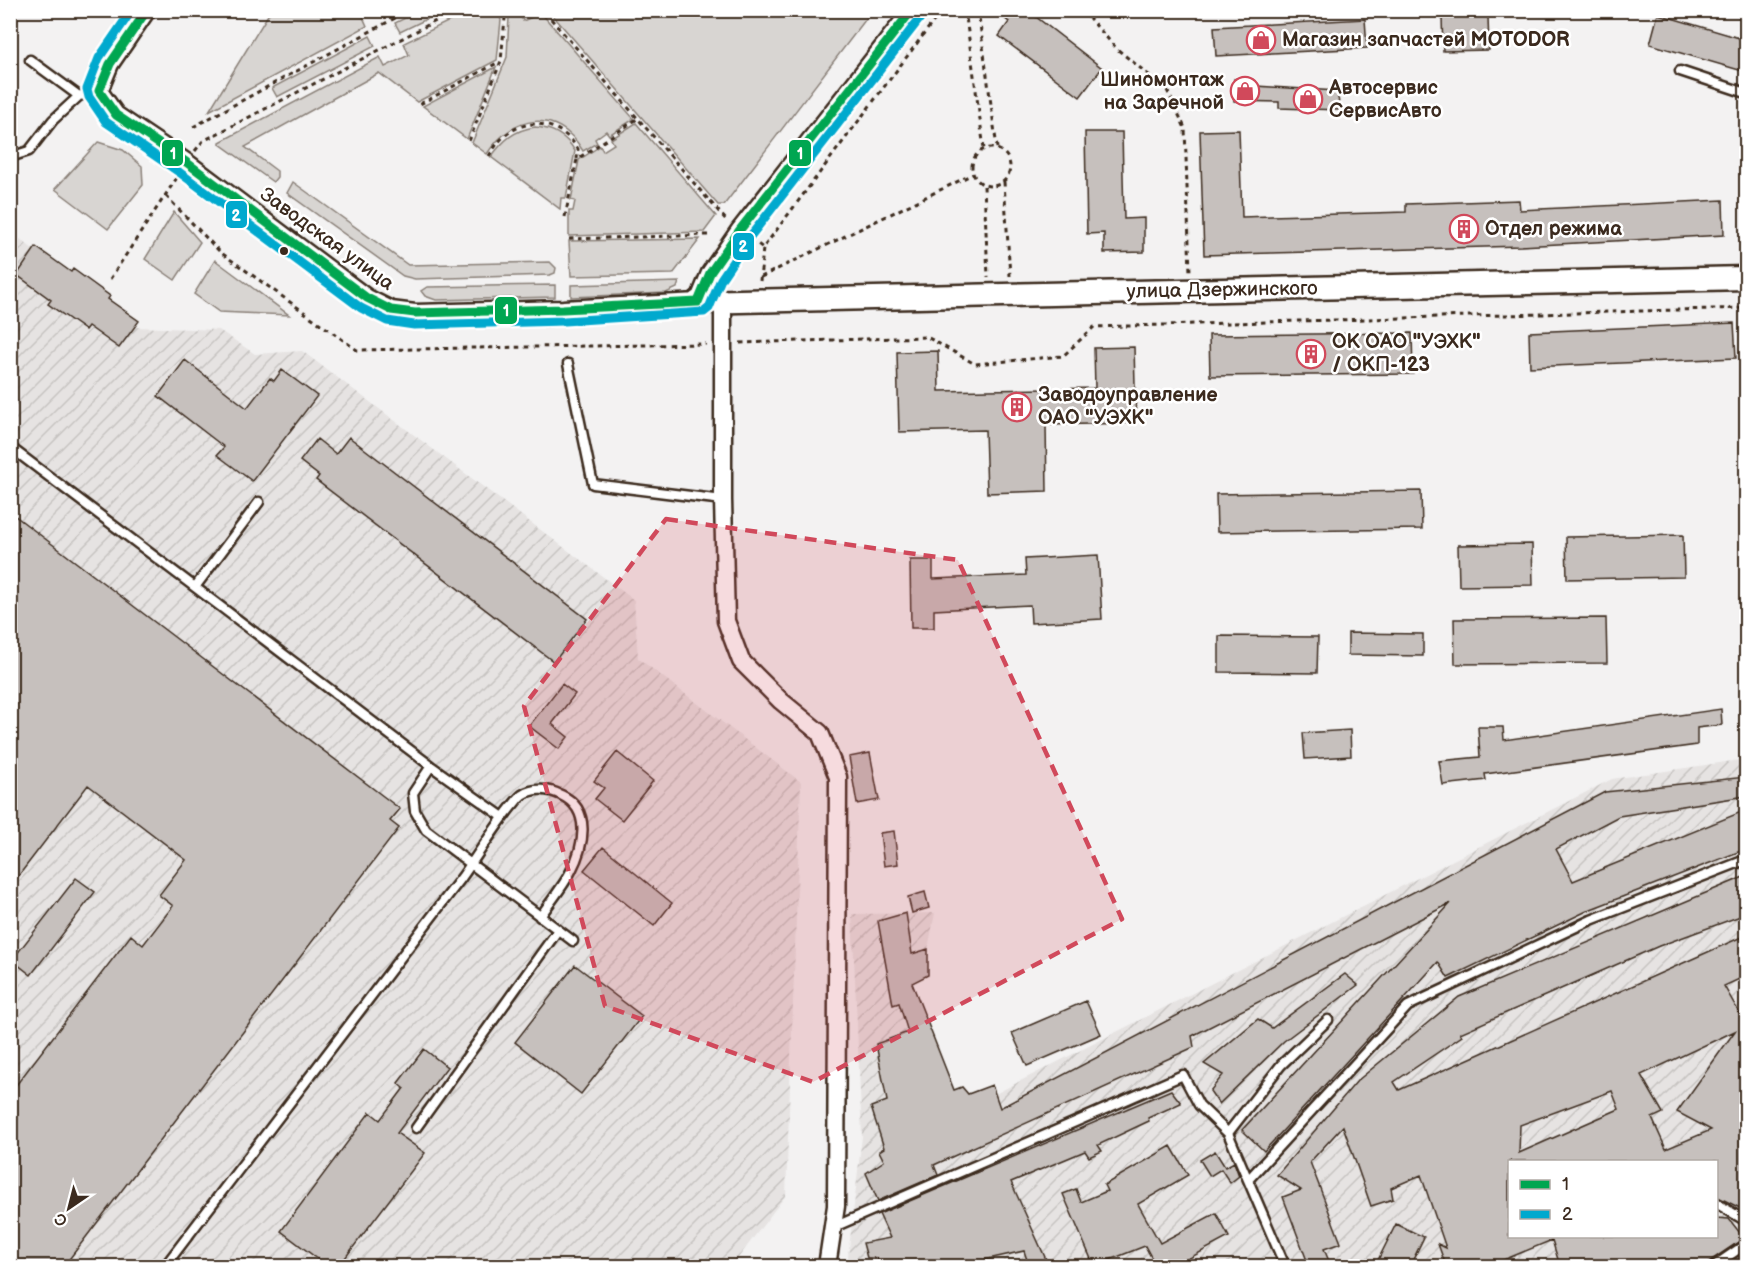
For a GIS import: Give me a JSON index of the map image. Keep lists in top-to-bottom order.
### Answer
{
  "streets": {
    "street": ["Заводская улица", "улица Дзержинского"]
  },
  "crossings": [
    ["Заводская улица", "улица Дзержинского"]
  ],
  "places": {
    "shop": ["Магазин запчастей MOTODOR", "Шиномонтаж на Заречной", "Автосервис СервисАвто"],
    "building": ["Отдел режима", "ОК ОАО \"УЭХК\" / ОКП-123", "Заводоуправление ОАО \"УЭХК\""]
  },
  "lines": ["transit line 1", "transit line 2"],
  "legend": ["1", "2"],
  "north": "bottom left"
}
